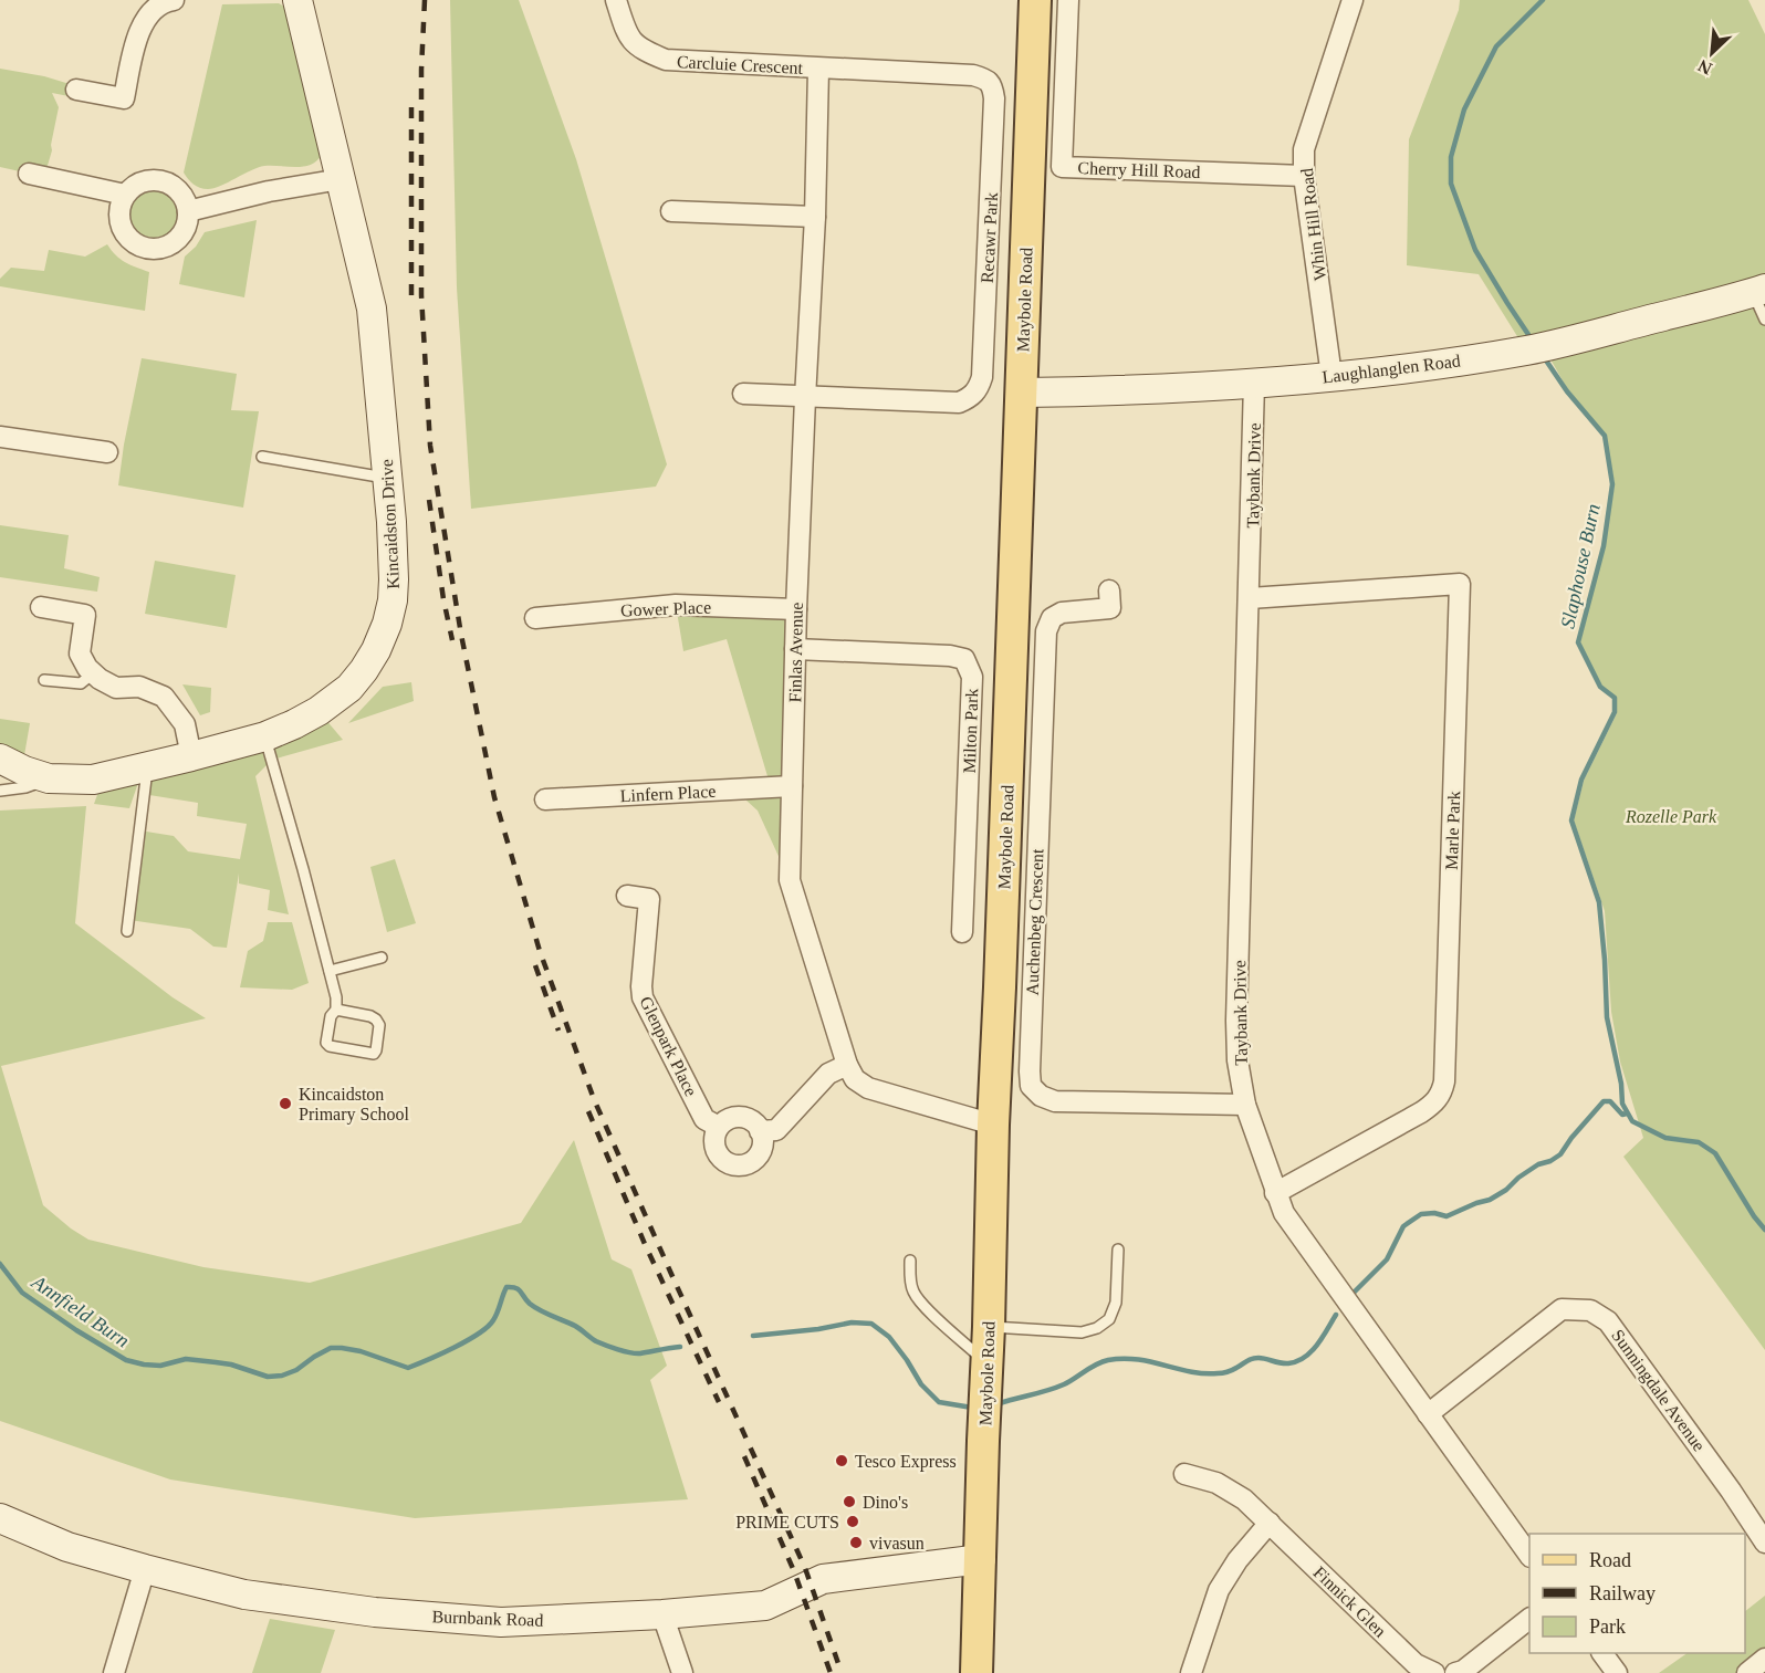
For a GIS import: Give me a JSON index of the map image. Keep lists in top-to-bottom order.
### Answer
{
  "streets": {
    "main road": ["Maybole Road"],
    "street": [
      "Carcluie Crescent",
      "Cherry Hill Road",
      "Whin Hill Road",
      "Recawr Park",
      "Laughlanglen Road",
      "Taybank Drive",
      "Kincaidston Drive",
      "Gower Place",
      "Finlas Avenue",
      "Milton Park",
      "Linfern Place",
      "Marle Park",
      "Auchenbeg Crescent",
      "Glenpark Place",
      "Sunningdale Avenue",
      "Finnick Glen",
      "Burnbank Road"
    ]
  },
  "crossings": [
    ["Carcluie Crescent", "Recawr Park"],
    ["Carcluie Crescent", "Finlas Avenue"],
    ["Cherry Hill Road", "Whin Hill Road"],
    ["Whin Hill Road", "Laughlanglen Road"],
    ["Recawr Park", "Finlas Avenue"],
    ["Maybole Road", "Laughlanglen Road"],
    ["Maybole Road", "Finlas Avenue"],
    ["Maybole Road", "Auchenbeg Crescent"],
    ["Maybole Road", "Burnbank Road"],
    ["Laughlanglen Road", "Taybank Drive"],
    ["Taybank Drive", "Marle Park"],
    ["Taybank Drive", "Auchenbeg Crescent"],
    ["Taybank Drive", "Sunningdale Avenue"],
    ["Gower Place", "Finlas Avenue"],
    ["Finlas Avenue", "Milton Park"],
    ["Finlas Avenue", "Linfern Place"]
  ],
  "water": ["Slaphouse Burn", "Annfield Burn"],
  "parks": ["Rozelle Park"],
  "places": [
    "Kincaidston Primary School",
    "Tesco Express",
    "Dino's",
    "PRIME CUTS",
    "vivasun"
  ],
  "legend": ["Road", "Railway", "Park"],
  "north": "bottom left"
}
